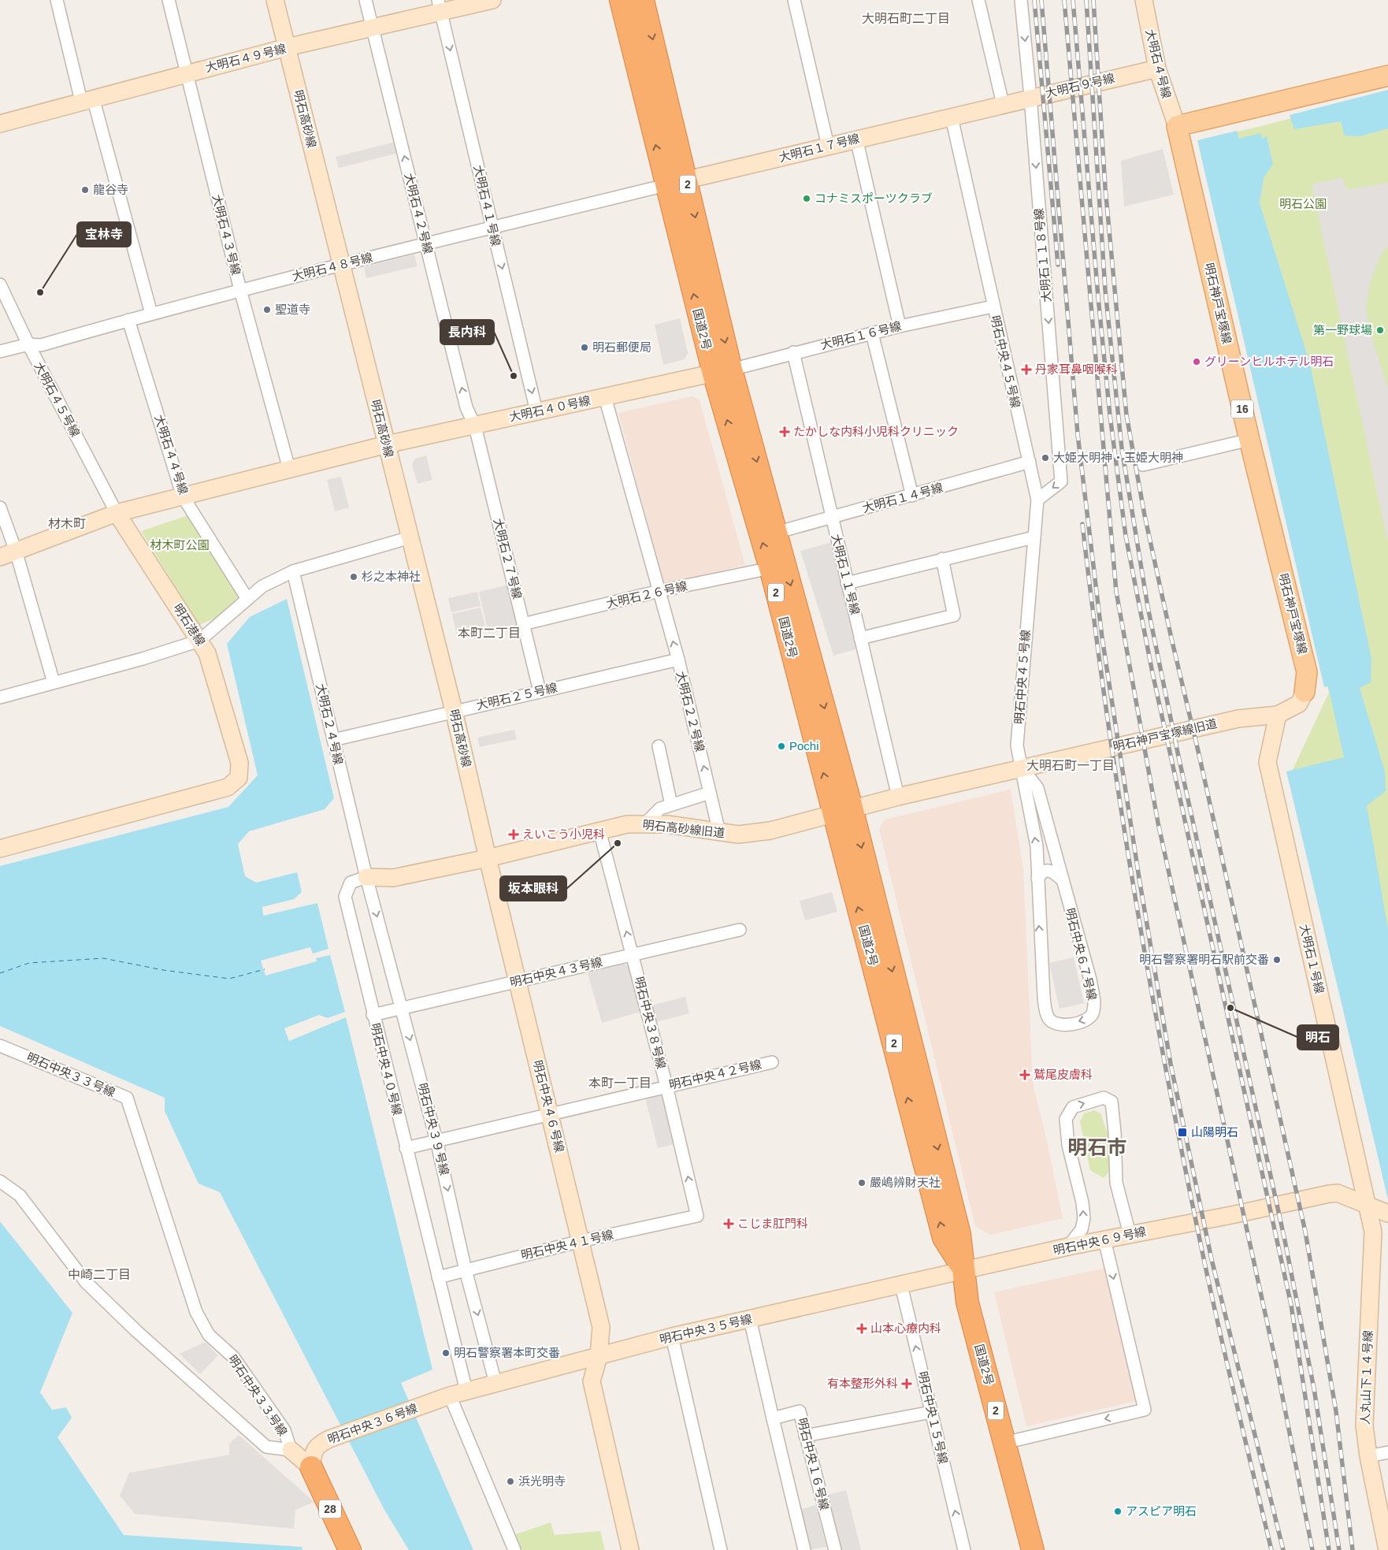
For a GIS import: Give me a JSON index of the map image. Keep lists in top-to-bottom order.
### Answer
{
  "streets": {
    "highway": ["2", "国道2号", "28"],
    "main road": ["明石神戸宝塚線", "16"],
    "street": [
      "大明石４９号線",
      "大明石４号線",
      "大明石９号線",
      "明石高砂線",
      "大明石１７号線",
      "大明石４１号線",
      "大明石４２号線",
      "大明石４３号線",
      "大明石１１８号線",
      "大明石４８号線",
      "大明石１６号線",
      "明石中央４５号線",
      "大明石４５号線",
      "大明石４０号線",
      "大明石４４号線",
      "大明石１４号線",
      "大明石２７号線",
      "大明石１１号線",
      "大明石２６号線",
      "明石港線",
      "大明石２５号線",
      "大明石２２号線",
      "大明石２４号線",
      "明石神戸宝塚線旧道",
      "明石高砂線旧道",
      "明石中央６７号線",
      "大明石１号線",
      "明石中央４３号線",
      "明石中央３８号線",
      "明石中央４０号線",
      "明石中央３３号線",
      "明石中央４２号線",
      "明石中央４６号線",
      "明石中央３９号線",
      "明石中央６９号線",
      "明石中央４１号線",
      "明石中央３５号線",
      "人丸山下１４号線",
      "明石中央１５号線",
      "明石中央３６号線",
      "明石中央１６号線"
    ]
  },
  "crossings": [
    ["大明石４９号線", "明石高砂線"],
    ["大明石４９号線", "大明石４１号線"],
    ["大明石４９号線", "大明石４２号線"],
    ["大明石４９号線", "大明石４３号線"],
    ["大明石４号線", "大明石９号線"],
    ["大明石４号線", "明石神戸宝塚線"],
    ["大明石９号線", "大明石１１８号線"],
    ["明石高砂線", "大明石４８号線"],
    ["明石高砂線", "大明石４０号線"],
    ["明石高砂線", "大明石２５号線"],
    ["明石高砂線", "明石高砂線旧道"],
    ["明石高砂線", "明石中央４０号線"],
    ["明石高砂線", "明石中央４６号線"],
    ["大明石１７号線", "大明石４８号線"],
    ["大明石１７号線", "国道2号"],
    ["大明石１７号線", "明石中央４５号線"],
    ["大明石４１号線", "大明石４８号線"],
    ["大明石４１号線", "大明石４０号線"],
    ["大明石４２号線", "大明石４８号線"],
    ["大明石４２号線", "大明石４０号線"],
    ["大明石４２号線", "大明石２７号線"],
    ["大明石４３号線", "大明石４８号線"],
    ["大明石１１８号線", "明石中央４５号線"],
    ["大明石４８号線", "国道2号"],
    ["大明石４８号線", "大明石４５号線"],
    ["大明石４８号線", "大明石４４号線"],
    ["明石神戸宝塚線", "明石神戸宝塚線旧道"],
    ["国道2号", "大明石１６号線"],
    ["国道2号", "大明石４０号線"],
    ["国道2号", "大明石１４号線"],
    ["国道2号", "大明石２６号線"],
    ["国道2号", "明石神戸宝塚線旧道"],
    ["国道2号", "明石高砂線旧道"],
    ["国道2号", "明石中央６９号線"],
    ["国道2号", "明石中央３５号線"],
    ["大明石１６号線", "明石中央４５号線"],
    ["大明石１６号線", "大明石４０号線"],
    ["大明石１６号線", "大明石１１号線"],
    ["明石中央４５号線", "大明石１４号線"],
    ["明石中央４５号線", "明石神戸宝塚線旧道"],
    ["明石中央４５号線", "明石中央６７号線"],
    ["大明石４５号線", "明石港線"],
    ["大明石４０号線", "大明石２７号線"],
    ["大明石４０号線", "大明石２２号線"],
    ["大明石１４号線", "大明石１１号線"],
    ["大明石２７号線", "大明石２６号線"],
    ["大明石２７号線", "大明石２５号線"],
    ["大明石１１号線", "明石神戸宝塚線旧道"],
    ["大明石２６号線", "大明石２２号線"],
    ["大明石２５号線", "大明石２２号線"],
    ["大明石２５号線", "大明石２４号線"],
    ["大明石２２号線", "明石高砂線旧道"],
    ["大明石２４号線", "明石中央４０号線"],
    ["大明石２４号線", "明石中央３９号線"],
    ["明石神戸宝塚線旧道", "明石高砂線旧道"],
    ["明石神戸宝塚線旧道", "明石中央６７号線"],
    ["明石神戸宝塚線旧道", "大明石１号線"],
    ["明石高砂線旧道", "明石中央３８号線"],
    ["明石高砂線旧道", "明石中央４０号線"],
    ["明石高砂線旧道", "明石中央４６号線"],
    ["大明石１号線", "明石中央６９号線"],
    ["大明石１号線", "人丸山下１４号線"],
    ["明石中央４３号線", "明石中央３８号線"],
    ["明石中央４３号線", "明石中央４０号線"],
    ["明石中央４３号線", "明石中央４６号線"],
    ["明石中央４３号線", "明石中央３９号線"],
    ["明石中央３８号線", "明石中央４２号線"],
    ["明石中央３８号線", "明石中央４１号線"],
    ["明石中央４０号線", "明石中央４２号線"],
    ["明石中央４０号線", "明石中央４６号線"],
    ["明石中央４０号線", "明石中央３９号線"],
    ["明石中央４０号線", "明石中央４１号線"],
    ["明石中央４０号線", "明石中央３５号線"],
    ["明石中央４２号線", "明石中央４６号線"],
    ["明石中央４２号線", "明石中央３９号線"],
    ["明石中央４６号線", "明石中央４１号線"],
    ["明石中央４６号線", "明石中央３５号線"],
    ["明石中央３９号線", "明石中央４１号線"],
    ["明石中央３９号線", "明石中央３５号線"],
    ["明石中央６９号線", "明石中央３５号線"],
    ["明石中央６９号線", "人丸山下１４号線"],
    ["明石中央３５号線", "明石中央１５号線"],
    ["明石中央３５号線", "明石中央３６号線"],
    ["明石中央３６号線", "28"]
  ],
  "one_way": [
    "大明石４１号線",
    "大明石４２号線",
    "大明石１１８号線",
    "大明石２２号線",
    "明石中央３８号線",
    "明石中央３９号線",
    "明石中央１５号線"
  ],
  "districts": [
    "大明石町二丁目",
    "材木町",
    "本町二丁目",
    "大明石町一丁目",
    "本町一丁目",
    "明石市",
    "中崎二丁目"
  ],
  "parks": ["明石公園", "材木町公園"],
  "places": {
    "other": [
      "龍谷寺",
      "コナミスポーツクラブ",
      "宝林寺",
      "聖道寺",
      "第一野球場",
      "明石郵便局",
      "グリーンヒルホテル明石",
      "長内科",
      "大姫大明神・玉姫大明神",
      "杉之本神社",
      "Pochi",
      "坂本眼科",
      "明石警察署明石駅前交番",
      "明石",
      "嚴嶋辨財天社",
      "明石警察署本町交番",
      "浜光明寺",
      "アスピア明石"
    ],
    "health": [
      "丹家耳鼻咽喉科",
      "たかしな内科小児科クリニック",
      "えいこう小児科",
      "鷲尾皮膚科",
      "こじま肛門科",
      "山本心療内科",
      "有本整形外科"
    ],
    "transit": ["山陽明石"]
  }
}
